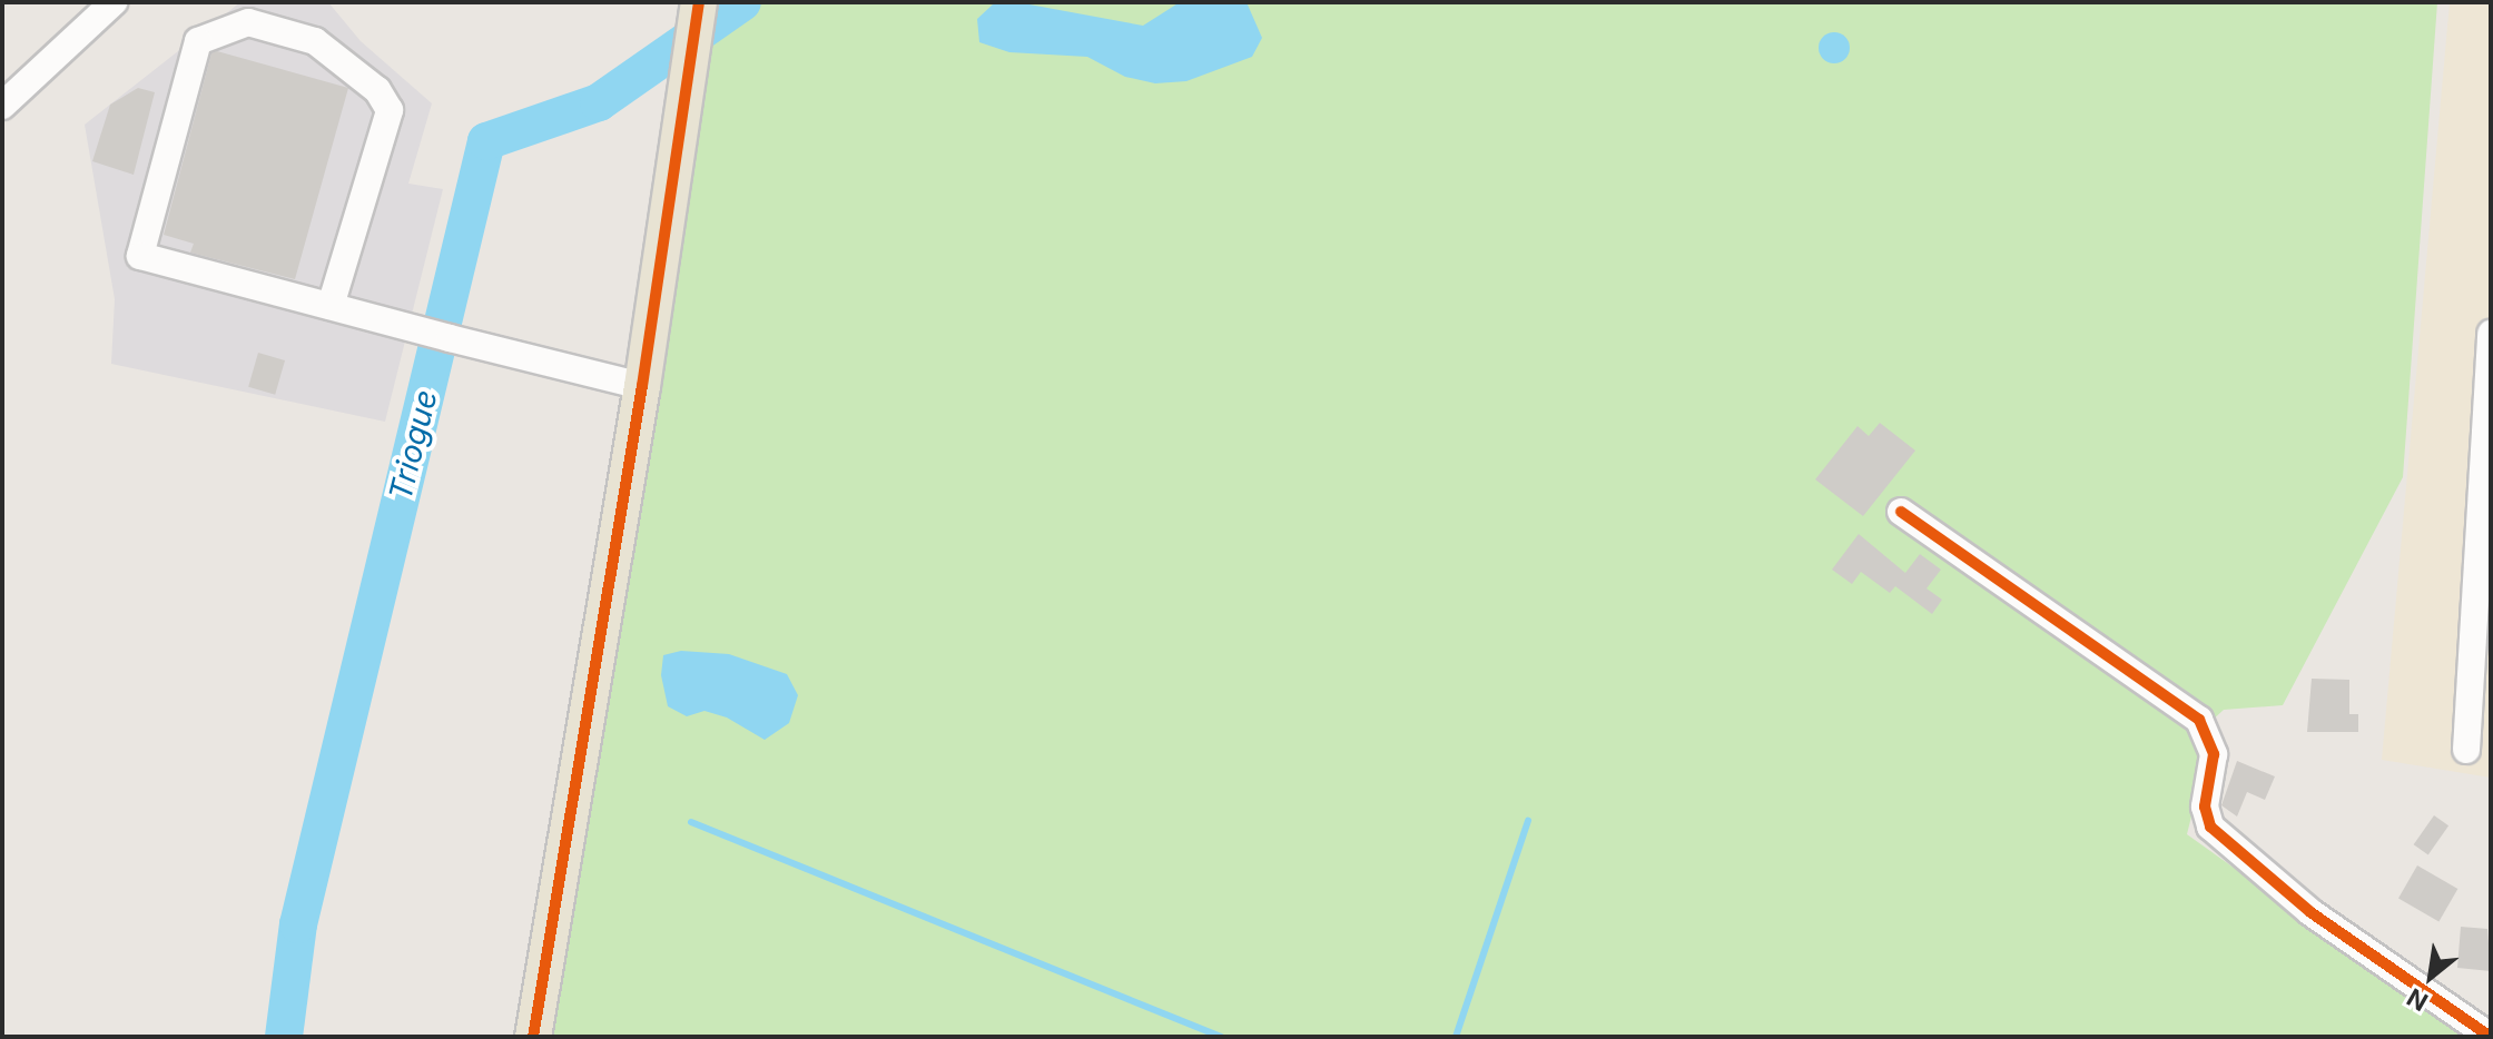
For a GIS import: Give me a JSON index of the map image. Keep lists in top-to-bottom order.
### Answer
{
  "water": ["Triogue"],
  "north": "bottom left"
}
